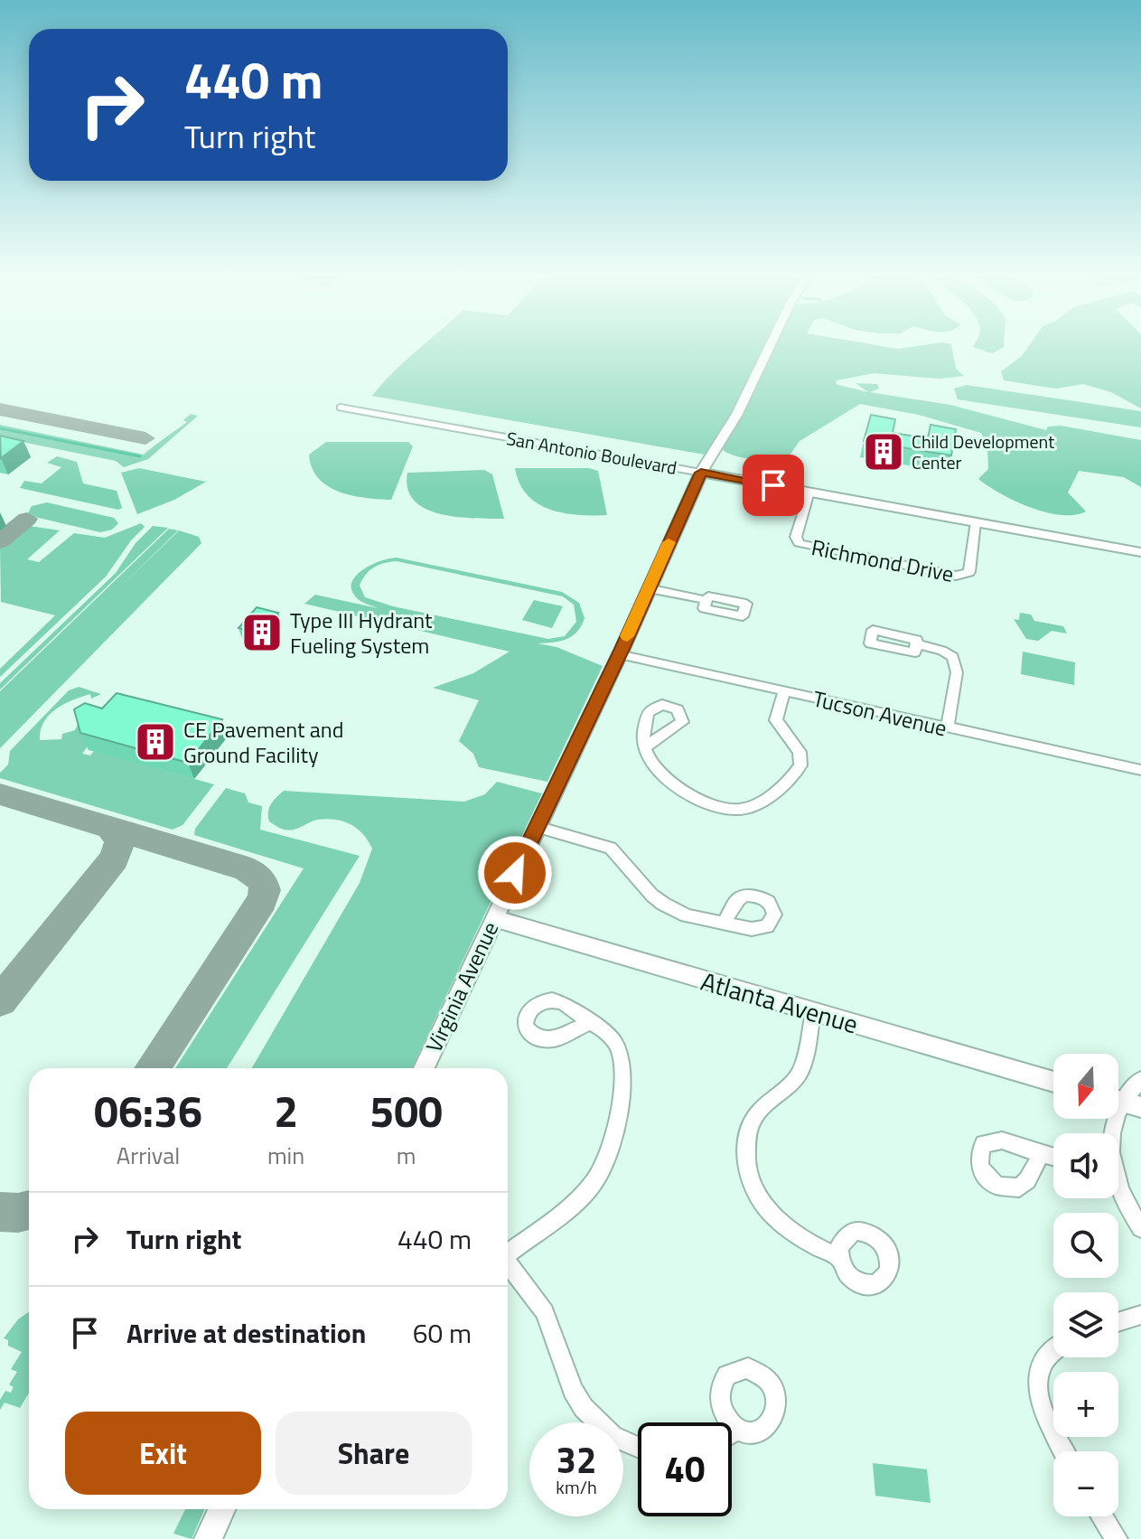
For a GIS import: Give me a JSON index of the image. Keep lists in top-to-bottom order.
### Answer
{
  "streets": {
    "street": [
      "San Antonio Boulevard",
      "Richmond Drive",
      "Tucson Avenue",
      "Virginia Avenue",
      "Atlanta Avenue"
    ]
  },
  "crossings": [
    ["San Antonio Boulevard", "Richmond Drive"],
    ["San Antonio Boulevard", "Virginia Avenue"],
    ["Tucson Avenue", "Virginia Avenue"],
    ["Virginia Avenue", "Atlanta Avenue"]
  ],
  "places": {
    "building": ["Child Development Center", "Type III Hydrant Fueling System", "CE Pavement and Ground Facility"]
  },
  "north": "bottom",
  "page": {
    "turn": ["440 m", "Turn right"],
    "map_buttons": ["+", "−"],
    "eta": [
      "06:36",
      "Arrival",
      "2",
      "min",
      "500",
      "m"
    ],
    "list": [
      {
        "name": "Turn right",
        "value": "440 m"
      },
      {
        "name": "Arrive at destination",
        "value": "60 m"
      }
    ],
    "buttons": ["Exit", "Share"],
    "speed": "32 km/h",
    "limit": "40"
  }
}
